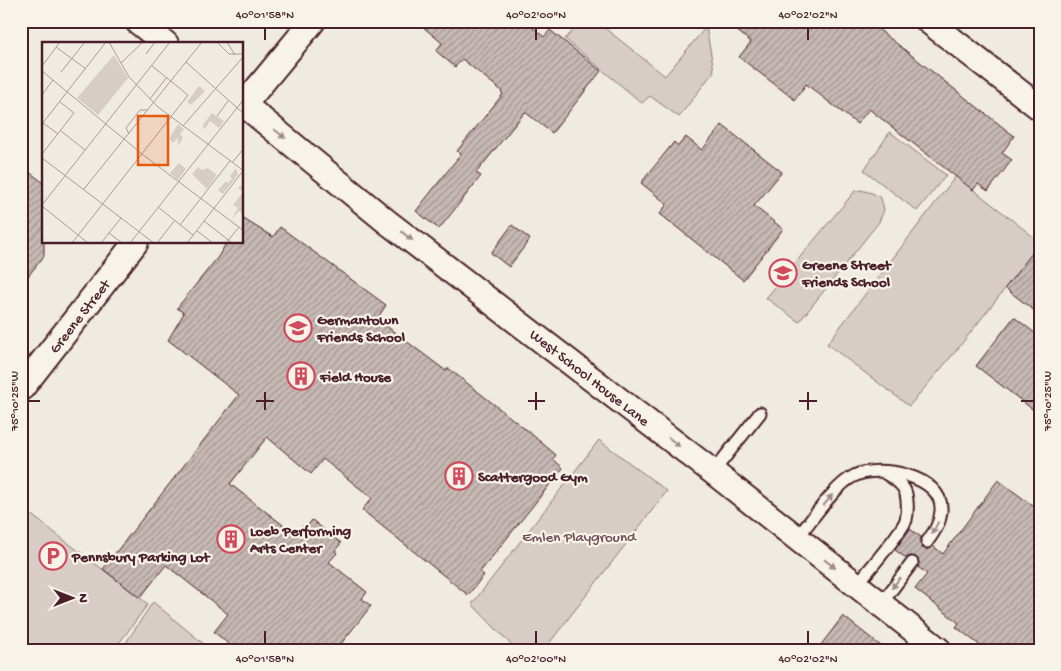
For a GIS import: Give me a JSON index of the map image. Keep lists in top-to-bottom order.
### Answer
{
  "streets": {
    "street": ["Greene Street", "West School House Lane"]
  },
  "one_way": ["West School House Lane"],
  "parks": ["Emlen Playground"],
  "places": {
    "school or university": ["Greene Street Friends School", "Germantown Friends School"],
    "building": ["Field House", "Scattergood Gym", "Loeb Performing Arts Center"],
    "parking": ["Pennsbury Parking Lot"]
  },
  "north": "right",
  "coordinates": [
    "40°01'58\"N",
    "40°02'00\"N",
    "40°02'02\"N",
    "75°10'25\"W"
  ]
}
